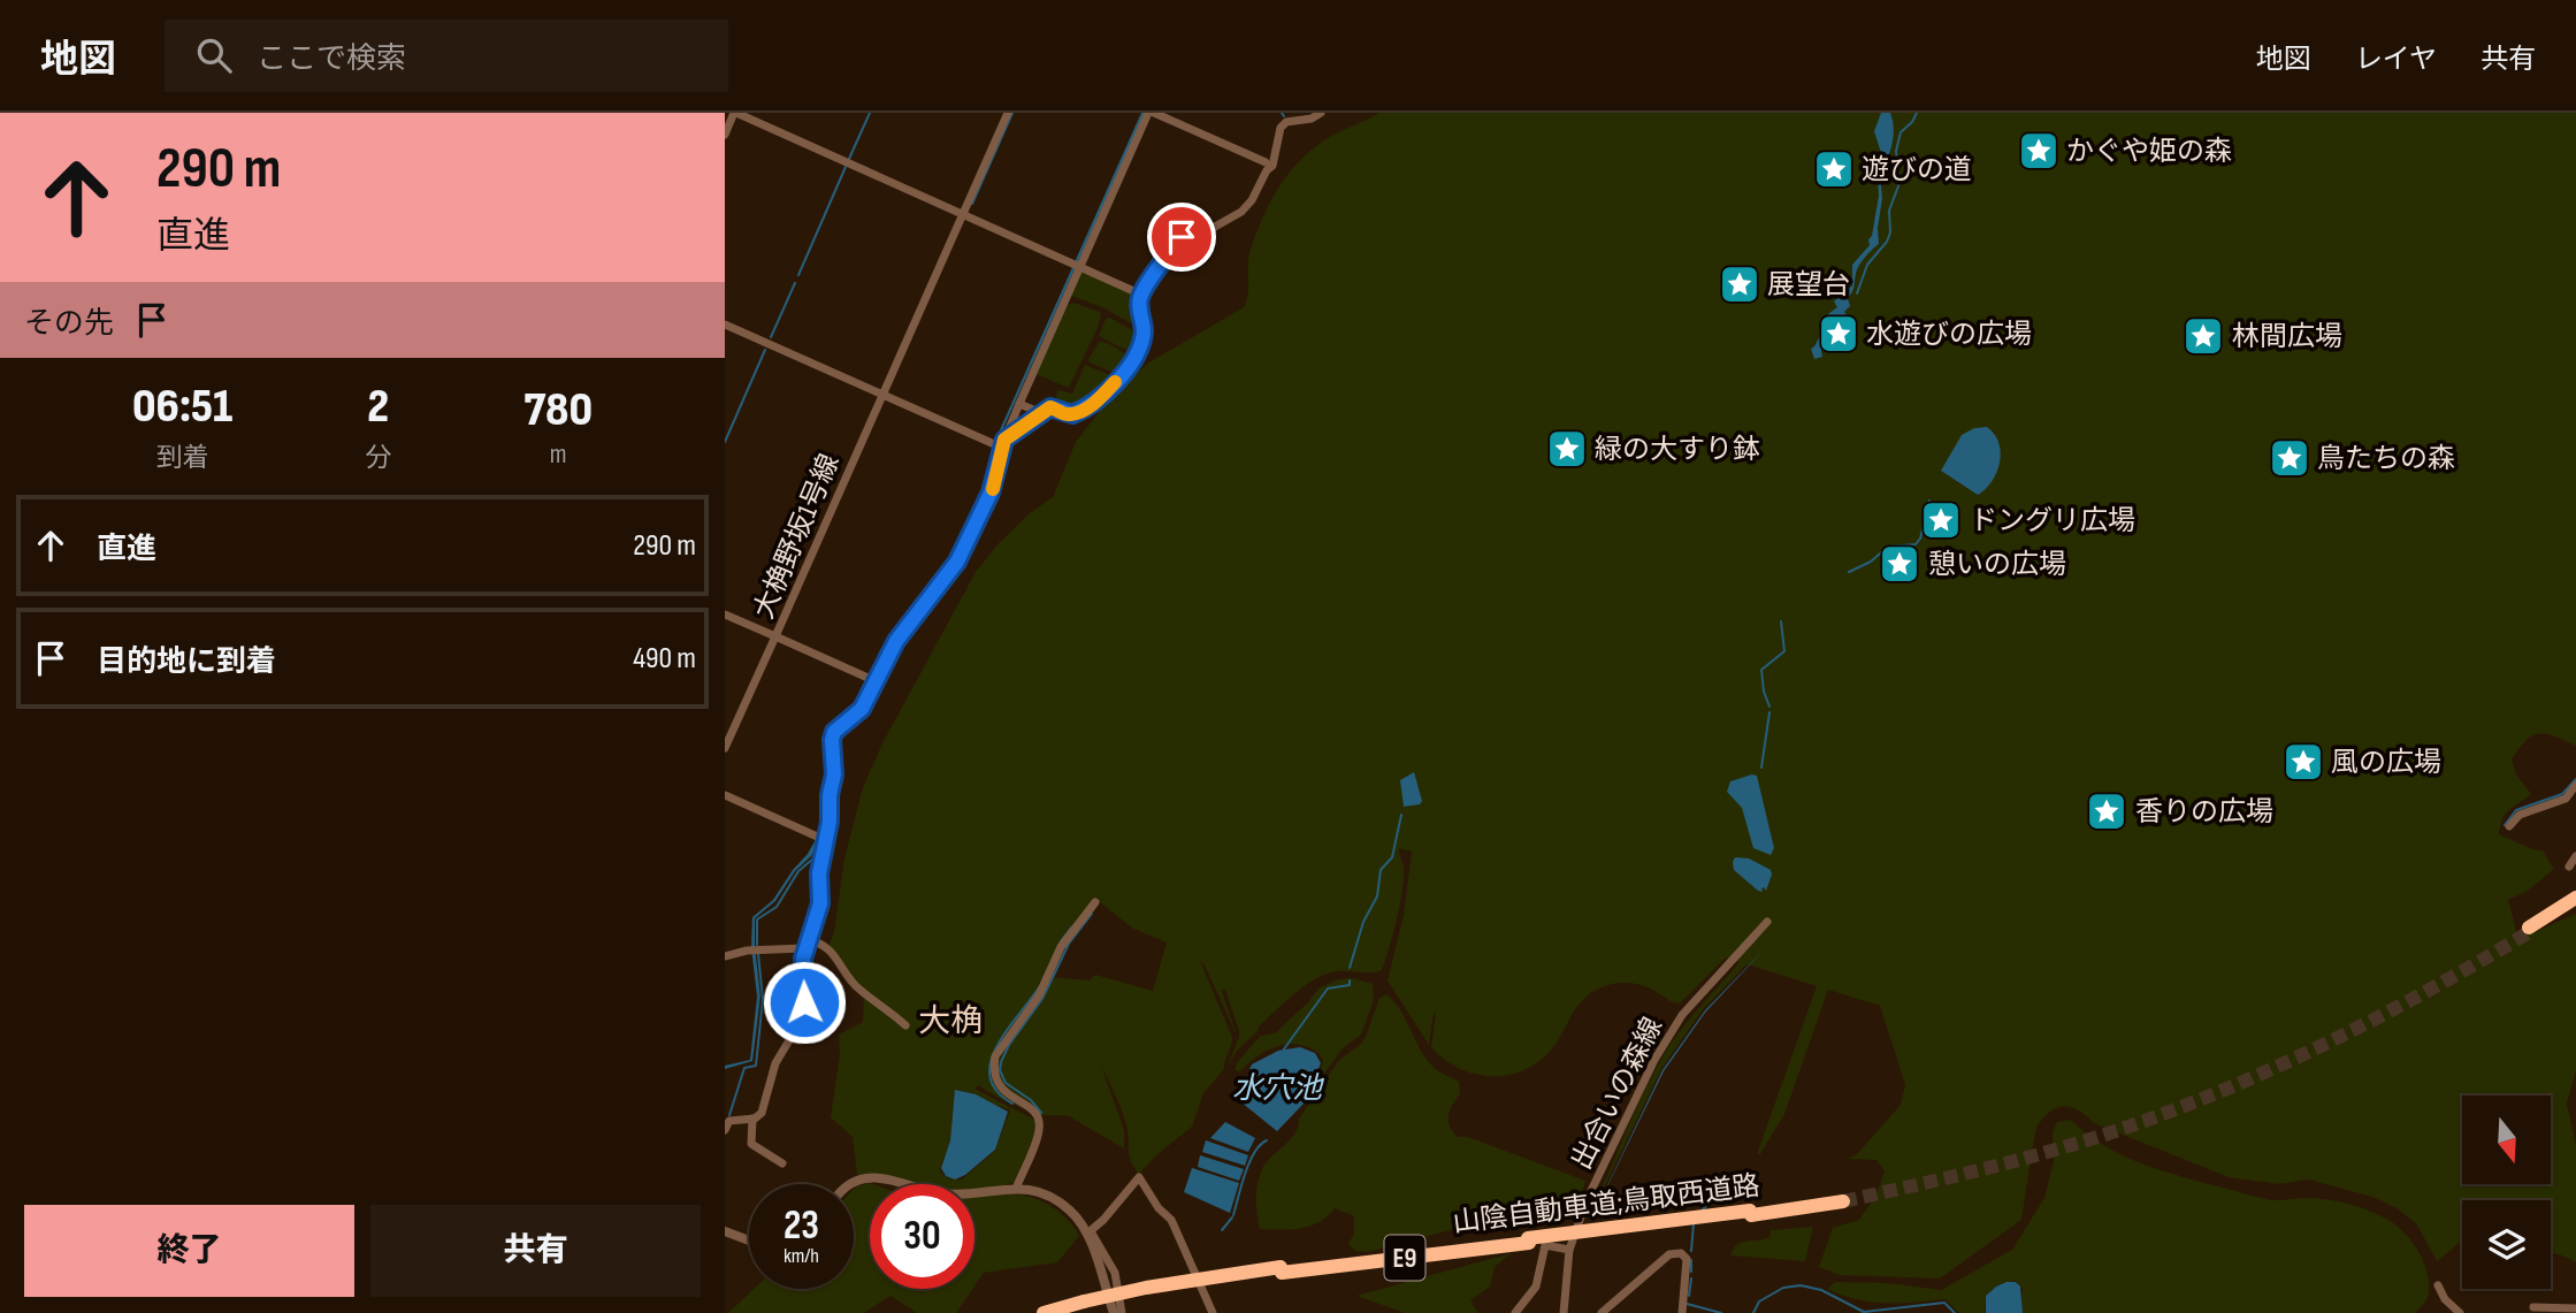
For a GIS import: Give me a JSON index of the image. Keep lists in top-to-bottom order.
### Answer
{
  "streets": {
    "highway": ["山陰自動車道;鳥取西道路", "E9"],
    "street": ["大桷野坂1号線", "出合いの森線"]
  },
  "districts": ["大桷"],
  "water": ["水穴池"],
  "places": {
    "place": [
      "かぐや姫の森",
      "遊びの道",
      "展望台",
      "水遊びの広場",
      "林間広場",
      "緑の大すり鉢",
      "鳥たちの森",
      "ドングリ広場",
      "憩いの広場",
      "風の広場",
      "香りの広場"
    ]
  },
  "north": "bottom",
  "page": {
    "header": "地図",
    "search": "ここで検索",
    "nav": ["地図", "レイヤ", "共有"],
    "turn": ["290 m", "直進"],
    "then": "その先",
    "eta": [
      "06:51",
      "到着",
      "2",
      "分",
      "780",
      "m"
    ],
    "list": [
      {
        "name": "直進",
        "value": "290 m"
      },
      {
        "name": "目的地に到着",
        "value": "490 m"
      }
    ],
    "speed": "23 km/h",
    "limit": "30",
    "buttons": ["終了", "共有"]
  }
}
